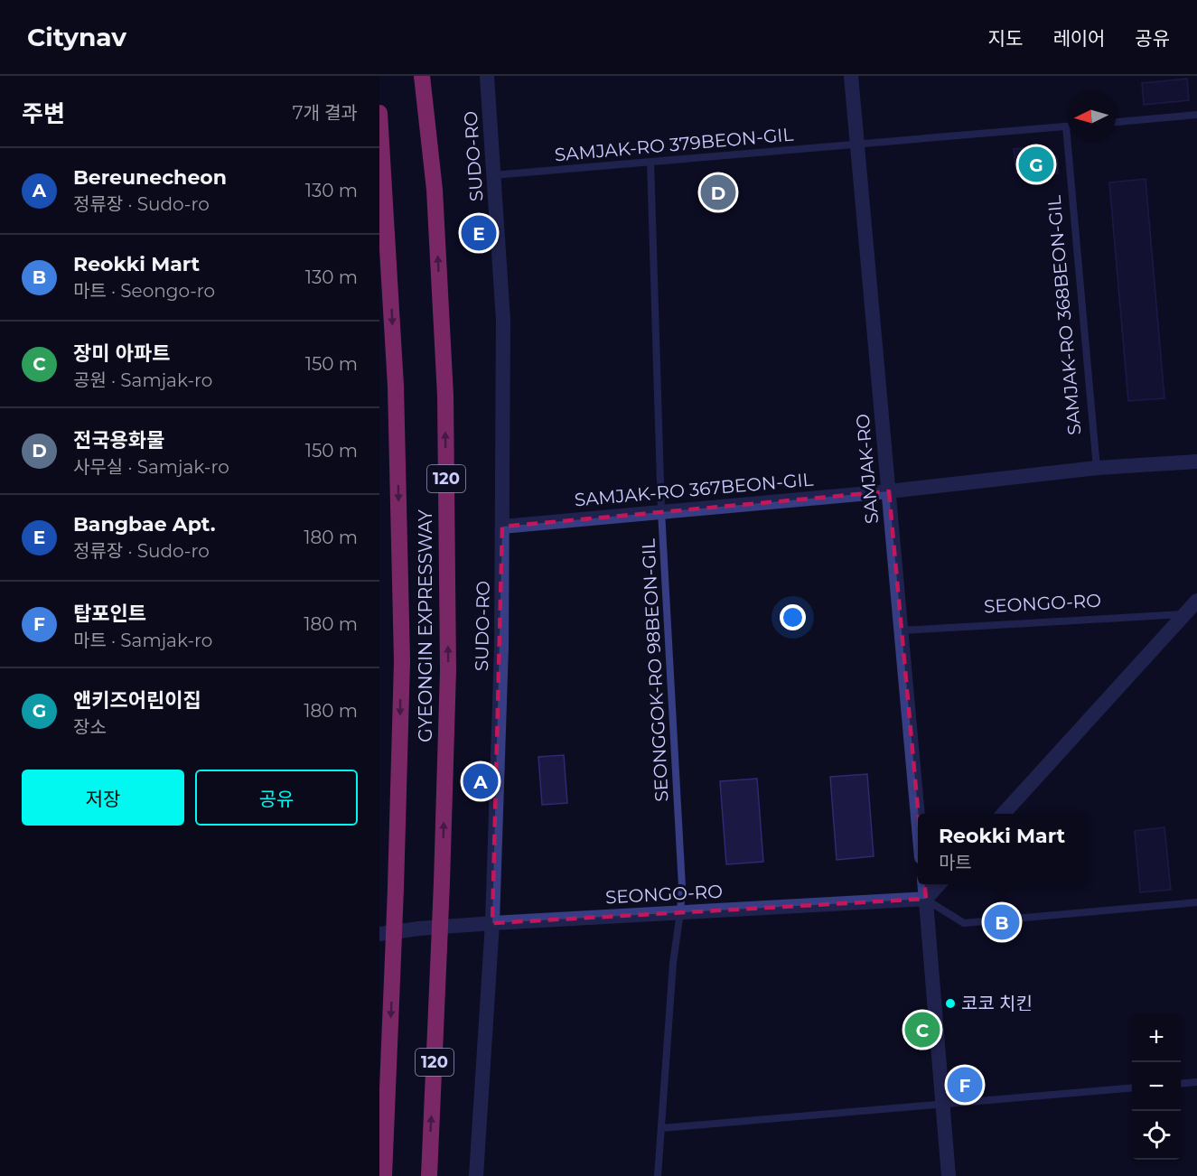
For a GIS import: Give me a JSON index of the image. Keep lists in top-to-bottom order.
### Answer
{
  "streets": {
    "highway": ["120", "GYEONGIN EXPRESSWAY"],
    "street": [
      "SUDO-RO",
      "SAMJAK-RO",
      "SAMJAK-RO 367BEON-GIL",
      "SEONGO-RO"
    ],
    "lane": ["SAMJAK-RO 379BEON-GIL", "SAMJAK-RO 368BEON-GIL", "SEONGGOK-RO 98BEON-GIL"]
  },
  "crossings": [
    ["SAMJAK-RO 379BEON-GIL", "SUDO-RO"],
    ["SAMJAK-RO 379BEON-GIL", "SAMJAK-RO"],
    ["SAMJAK-RO 379BEON-GIL", "SEONGGOK-RO 98BEON-GIL"],
    ["SUDO-RO", "SAMJAK-RO 367BEON-GIL"],
    ["SUDO-RO", "SEONGO-RO"],
    ["SAMJAK-RO", "SAMJAK-RO 367BEON-GIL"],
    ["SAMJAK-RO", "SEONGO-RO"],
    ["SAMJAK-RO 367BEON-GIL", "SEONGGOK-RO 98BEON-GIL"],
    ["SEONGO-RO", "SEONGGOK-RO 98BEON-GIL"]
  ],
  "places": ["코코 치킨"],
  "north": "left",
  "page": {
    "header": "Citynav",
    "nav": ["지도", "레이어", "공유"],
    "heading": ["주변", "7개 결과"],
    "pins": [
      "G",
      "D",
      "E",
      "A",
      "B",
      "C",
      "F"
    ],
    "list": [
      {
        "mark": "A",
        "name": "Bereunecheon",
        "note": "정류장 · Sudo-ro",
        "value": "130 m"
      },
      {
        "mark": "B",
        "name": "Reokki Mart",
        "note": "마트 · Seongo-ro",
        "value": "130 m"
      },
      {
        "mark": "C",
        "name": "장미 아파트",
        "note": "공원 · Samjak-ro",
        "value": "150 m"
      },
      {
        "mark": "D",
        "name": "전국용화물",
        "note": "사무실 · Samjak-ro",
        "value": "150 m"
      },
      {
        "mark": "E",
        "name": "Bangbae Apt.",
        "note": "정류장 · Sudo-ro",
        "value": "180 m"
      },
      {
        "mark": "F",
        "name": "탑포인트",
        "note": "마트 · Samjak-ro",
        "value": "180 m"
      },
      {
        "mark": "G",
        "name": "앤키즈어린이집",
        "note": "장소",
        "value": "180 m"
      }
    ],
    "buttons": ["저장", "공유"],
    "popup": ["Reokki Mart", "마트"],
    "map_buttons": ["+", "−"]
  }
}
